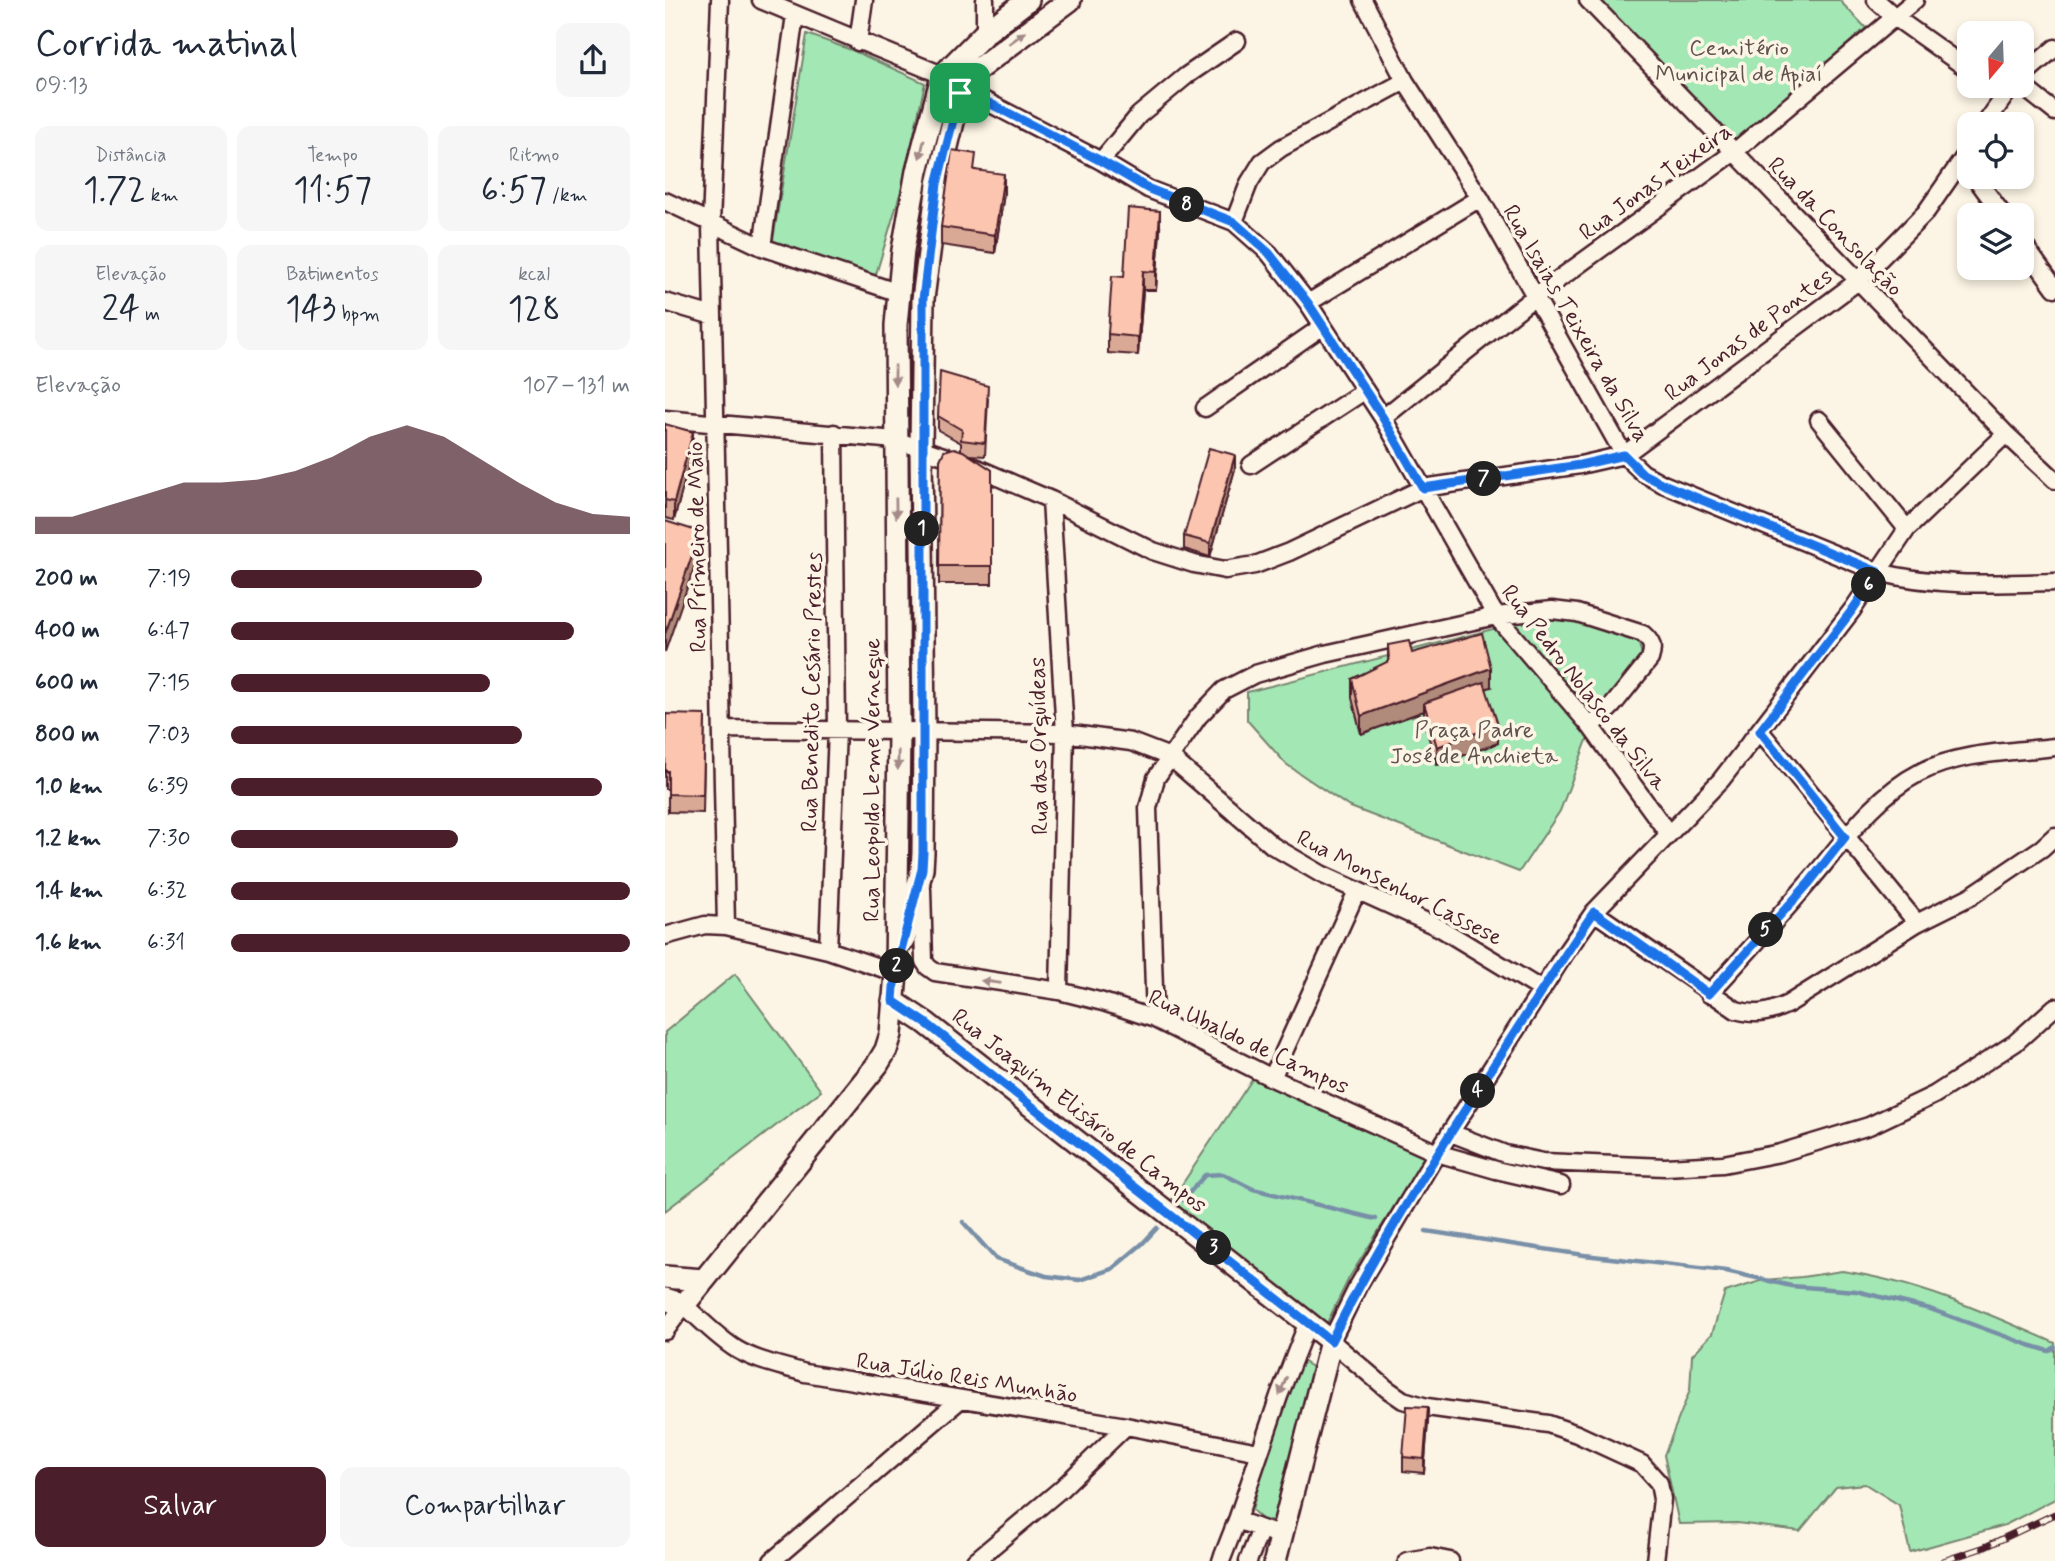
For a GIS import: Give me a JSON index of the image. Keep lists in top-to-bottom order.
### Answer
{
  "streets": {
    "main road": ["Rua Leopoldo Leme Verneque", "Rua Joaquim Elisário de Campos"],
    "street": [
      "Rua Jonas Teixeira",
      "Rua da Consolação",
      "Rua Isaias Teixeira da Silva",
      "Rua Jonas de Pontes",
      "Rua Primeiro de Maio",
      "Rua Pedro Nolasco da Silva",
      "Rua Benedito Cesário Prestes",
      "Rua das Orquídeas",
      "Rua Monsenhor Cassese",
      "Rua Ubaldo de Campos",
      "Rua Júlio Reis Munhão"
    ]
  },
  "crossings": [
    ["Rua Jonas Teixeira", "Rua da Consolação"],
    ["Rua Jonas Teixeira", "Rua Isaias Teixeira da Silva"],
    ["Rua Jonas Teixeira", "Rua Pedro Nolasco da Silva"],
    ["Rua da Consolação", "Rua Jonas de Pontes"],
    ["Rua Isaias Teixeira da Silva", "Rua Jonas de Pontes"],
    ["Rua Jonas de Pontes", "Rua Primeiro de Maio"],
    ["Rua Jonas de Pontes", "Rua Pedro Nolasco da Silva"],
    ["Rua Jonas de Pontes", "Rua Benedito Cesário Prestes"],
    ["Rua Jonas de Pontes", "Rua das Orquídeas"],
    ["Rua Jonas de Pontes", "Rua Leopoldo Leme Verneque"],
    ["Rua Primeiro de Maio", "Rua Monsenhor Cassese"],
    ["Rua Benedito Cesário Prestes", "Rua Monsenhor Cassese"],
    ["Rua das Orquídeas", "Rua Monsenhor Cassese"],
    ["Rua das Orquídeas", "Rua Ubaldo de Campos"],
    ["Rua Leopoldo Leme Verneque", "Rua Monsenhor Cassese"],
    ["Rua Leopoldo Leme Verneque", "Rua Ubaldo de Campos"]
  ],
  "parks": ["Cemitério Municipal de Apiaí", "Praça Padre José de Anchieta"],
  "north": "bottom",
  "page": {
    "heading": ["Corrida matinal", "09:13"],
    "stats": [
      ["Distância", "1.72 km"],
      ["Tempo", "11:57"],
      ["Ritmo", "6:57 /km"],
      ["Elevação", "24 m"],
      ["Batimentos", "143 bpm"],
      ["kcal", "128"]
    ],
    "pins": [
      "8",
      "7",
      "1",
      "6",
      "5",
      "2",
      "4",
      "3"
    ],
    "chart": ["Elevação", "107–131 m"],
    "list": [
      {
        "name": "200 m",
        "note": "7:19"
      },
      {
        "name": "400 m",
        "note": "6:47"
      },
      {
        "name": "600 m",
        "note": "7:15"
      },
      {
        "name": "800 m",
        "note": "7:03"
      },
      {
        "name": "1.0 km",
        "note": "6:39"
      },
      {
        "name": "1.2 km",
        "note": "7:30"
      },
      {
        "name": "1.4 km",
        "note": "6:32"
      },
      {
        "name": "1.6 km",
        "note": "6:31"
      }
    ],
    "buttons": ["Salvar", "Compartilhar"]
  }
}
